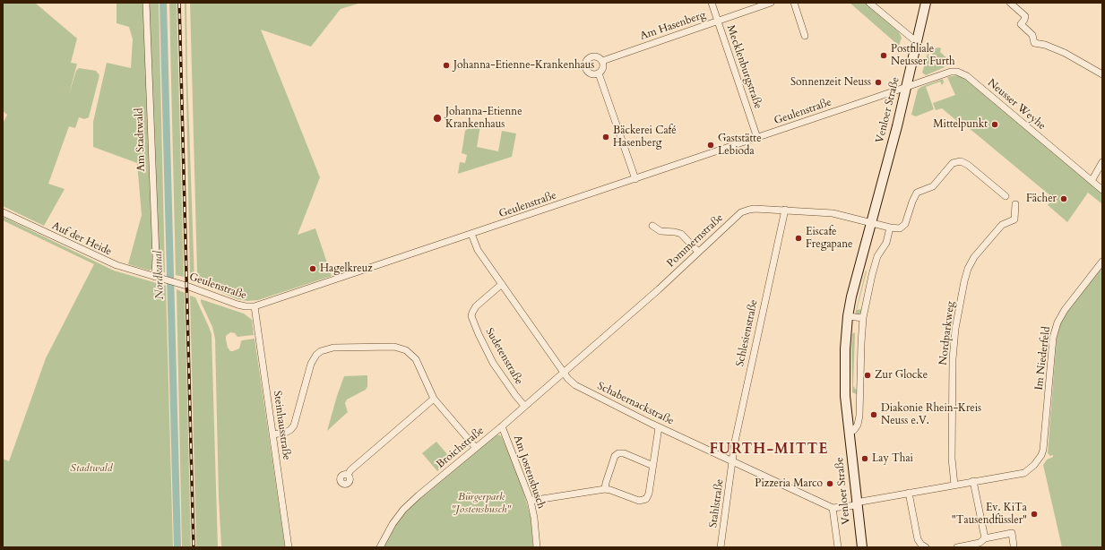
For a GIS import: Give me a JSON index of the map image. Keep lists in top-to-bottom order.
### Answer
{
  "streets": {
    "main road": ["Venloer Straße"],
    "street": [
      "Am Hasenberg",
      "Mecklenburgstraße",
      "Neusser Weyhe",
      "Geulenstraße",
      "Am Stadtwald",
      "Auf der Heide",
      "Pommernstraße",
      "Schlesienstraße",
      "Nordparkweg",
      "Sudetenstraße",
      "Im Niederfeld",
      "Schabernackstraße",
      "Steinhausstraße",
      "Broichstraße",
      "Am Jostensbusch",
      "Stahlstraße"
    ]
  },
  "crossings": [
    ["Am Hasenberg", "Mecklenburgstraße"],
    ["Mecklenburgstraße", "Geulenstraße"],
    ["Neusser Weyhe", "Venloer Straße"],
    ["Neusser Weyhe", "Geulenstraße"],
    ["Venloer Straße", "Geulenstraße"],
    ["Venloer Straße", "Pommernstraße"],
    ["Venloer Straße", "Schabernackstraße"],
    ["Geulenstraße", "Am Stadtwald"],
    ["Geulenstraße", "Auf der Heide"],
    ["Geulenstraße", "Schabernackstraße"],
    ["Geulenstraße", "Steinhausstraße"],
    ["Am Stadtwald", "Auf der Heide"],
    ["Pommernstraße", "Schlesienstraße"],
    ["Pommernstraße", "Schabernackstraße"],
    ["Pommernstraße", "Broichstraße"],
    ["Schlesienstraße", "Schabernackstraße"],
    ["Schlesienstraße", "Stahlstraße"],
    ["Sudetenstraße", "Schabernackstraße"],
    ["Sudetenstraße", "Broichstraße"],
    ["Schabernackstraße", "Broichstraße"],
    ["Schabernackstraße", "Stahlstraße"],
    ["Broichstraße", "Am Jostensbusch"]
  ],
  "districts": ["FURTH-MITTE"],
  "water": ["Nordkanal"],
  "parks": ["Stadtwald", "Bürgerpark \"Jostensbusch\""],
  "places": [
    "Postfiliale Neusser Furth",
    "Johanna-Etienne-Krankenhaus",
    "Sonnenzeit Neuss",
    "Johanna-Etienne Krankenhaus",
    "Mittelpunkt",
    "Bäckerei Café Hasenberg",
    "Gaststätte Lebioda",
    "Fächer",
    "Eiscafe Fregapane",
    "Hagelkreuz",
    "Zur Glocke",
    "Diakonie Rhein-Kreis Neuss e.V.",
    "Lay Thai",
    "Pizzeria Marco",
    "Ev. KiTa \"Tausendfüssler\""
  ]
}
